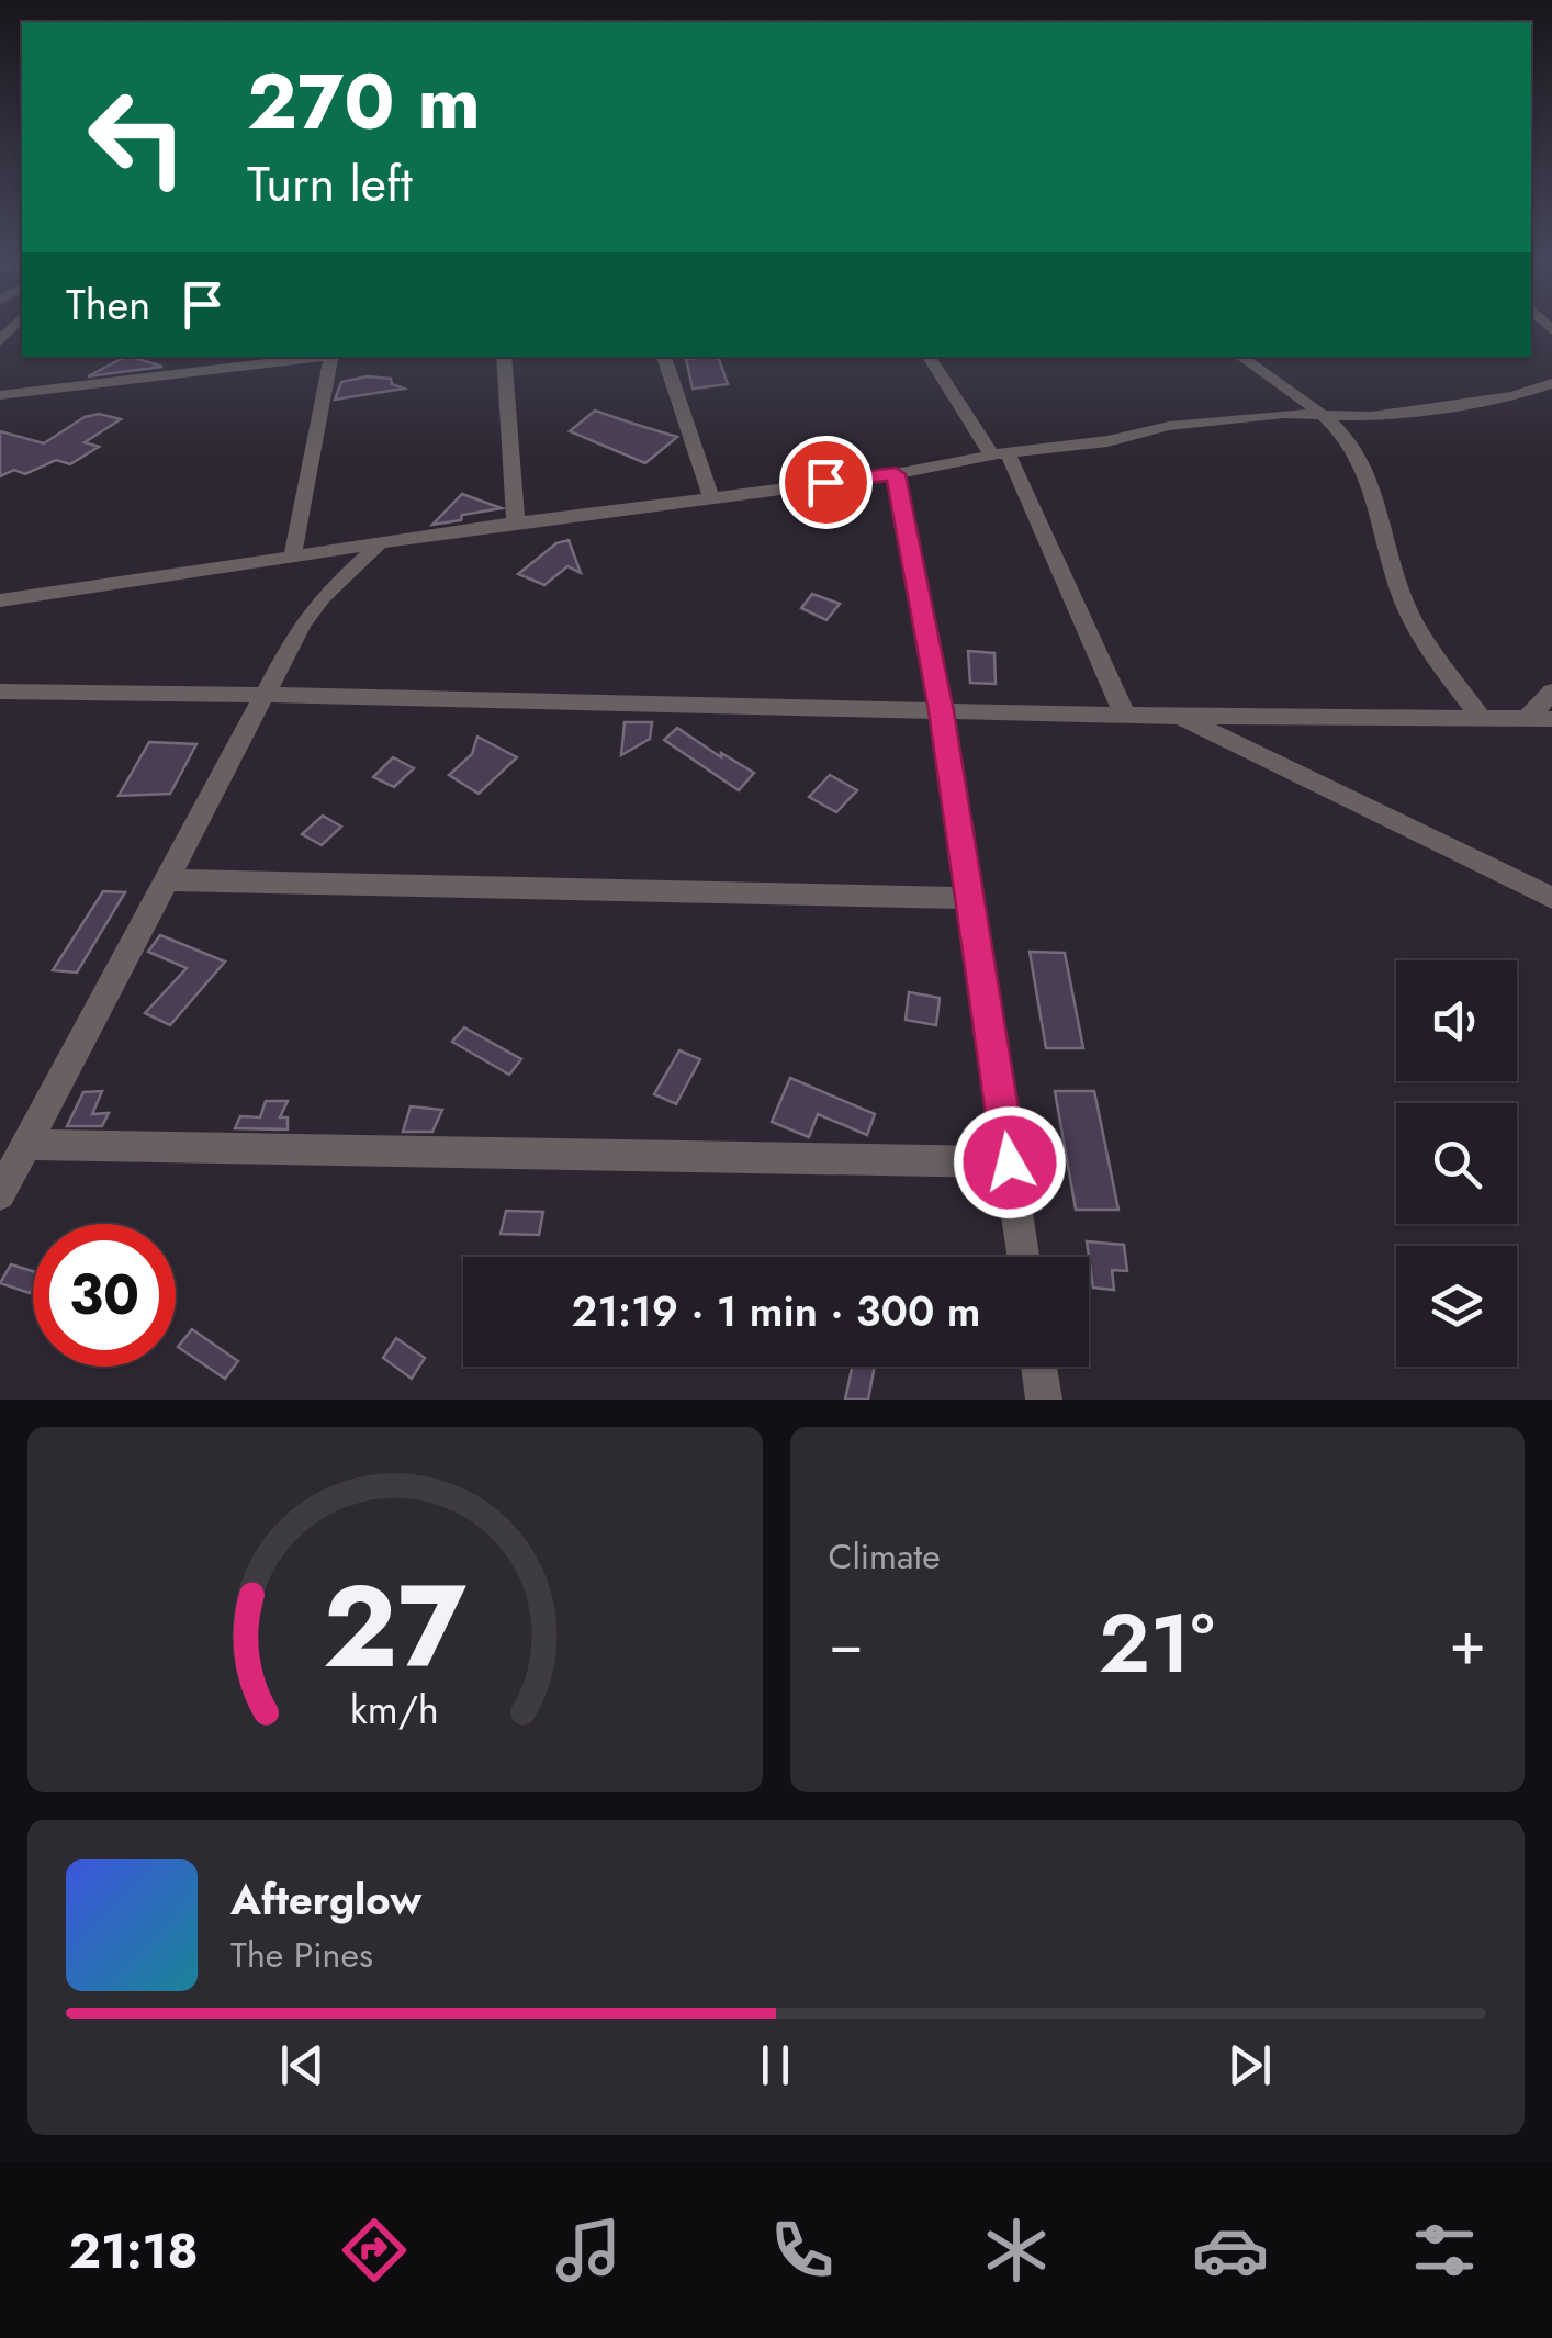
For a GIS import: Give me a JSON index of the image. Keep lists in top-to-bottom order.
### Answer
{
  "page": {
    "turn": ["270 m", "Turn left"],
    "then": "Then",
    "limit": "30",
    "trip": "21:19 · 1 min · 300 m",
    "tile": "Climate",
    "heat": ["−", "21°", "+"],
    "song": ["Afterglow", "The Pines"],
    "tabs": "21:18",
    "gauge": ["27", "km/h"]
  }
}
